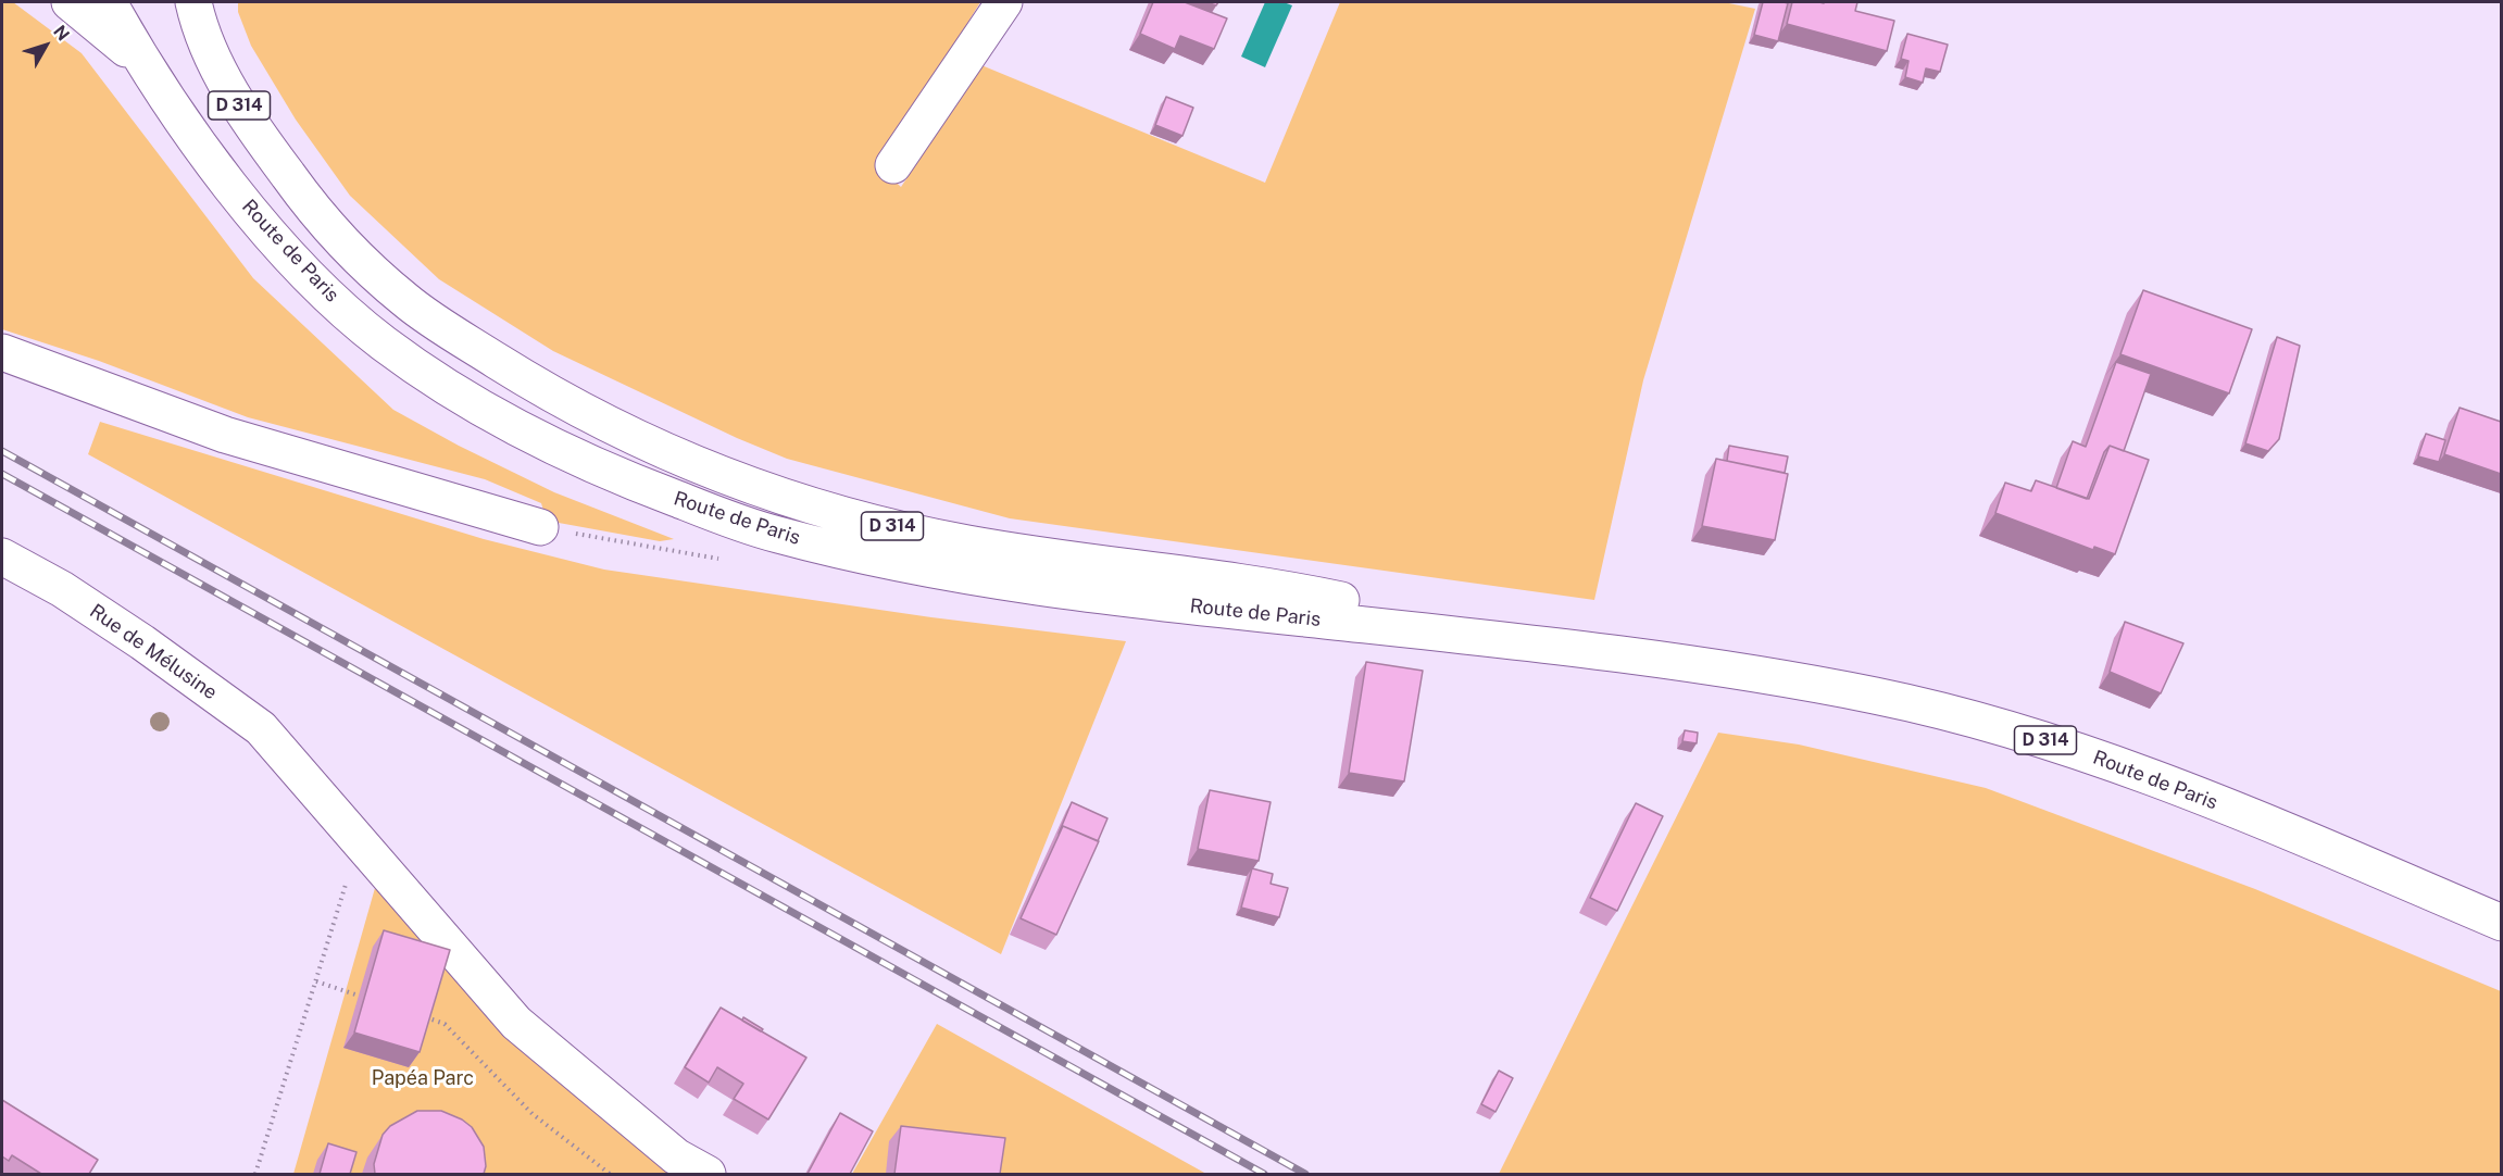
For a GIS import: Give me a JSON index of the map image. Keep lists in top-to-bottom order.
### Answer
{
  "streets": {
    "main road": ["D 314", "Route de Paris", "Rue de Mélusine"]
  },
  "parks": ["Papéa Parc"],
  "north": "top right"
}
